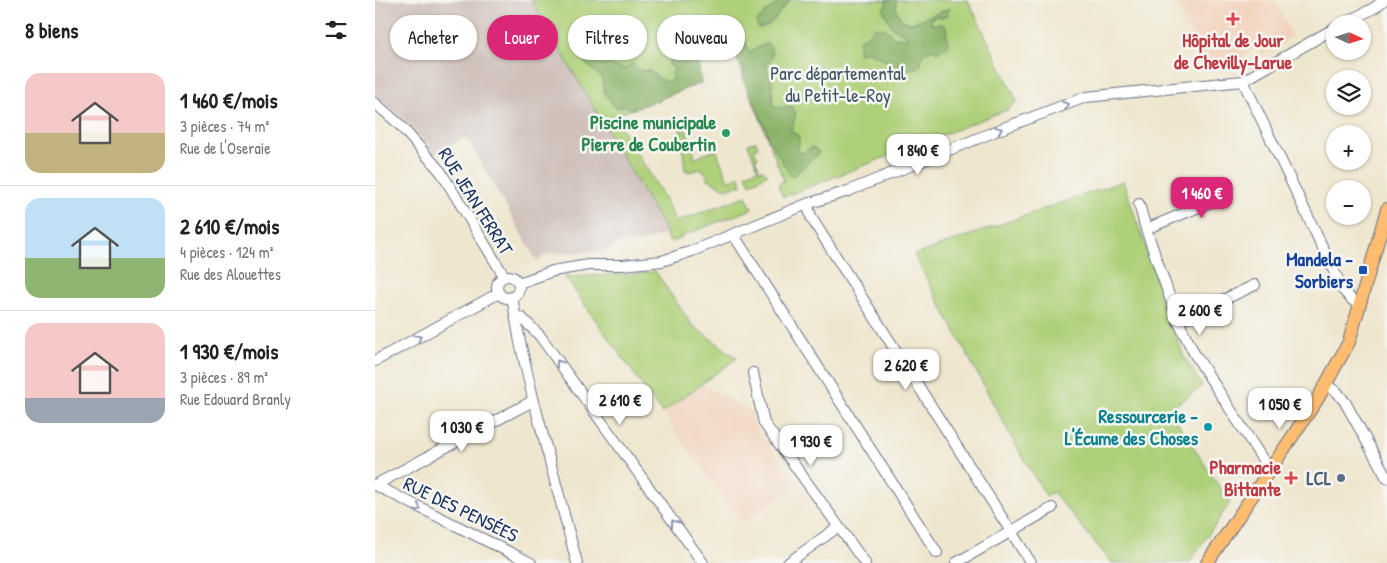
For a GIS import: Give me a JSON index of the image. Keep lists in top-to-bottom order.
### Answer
{
  "streets": {
    "street": ["RUE JEAN FERRAT", "RUE DES PENSÉES"]
  },
  "one_way": ["RUE DES PENSÉES"],
  "parks": ["Parc départemental du Petit-le-Roy"],
  "places": {
    "health": ["Hôpital de Jour de Chevilly-Larue", "Pharmacie Bittante"],
    "other": ["Piscine municipale Pierre de Coubertin", "Ressourcerie - L'Écume des Choses", "LCL"],
    "transit": ["Mandela - Sorbiers"]
  },
  "north": "right",
  "page": {
    "heading": "8 biens",
    "map_buttons": ["+", "−"],
    "chip": [
      "Acheter",
      "Louer",
      "Filtres",
      "Nouveau"
    ],
    "list": [
      {
        "name": "1 460 €/mois",
        "note": "3 pièces · 74 m² · Rue de l'Oseraie"
      },
      {
        "name": "2 610 €/mois",
        "note": "4 pièces · 124 m² · Rue des Alouettes"
      },
      {
        "name": "1 930 €/mois",
        "note": "3 pièces · 89 m² · Rue Edouard Branly"
      }
    ],
    "price": [
      "1 840 €",
      "1 460 €",
      "2 600 €",
      "2 620 €",
      "2 610 €",
      "1 050 €",
      "1 030 €",
      "1 930 €"
    ]
  }
}
